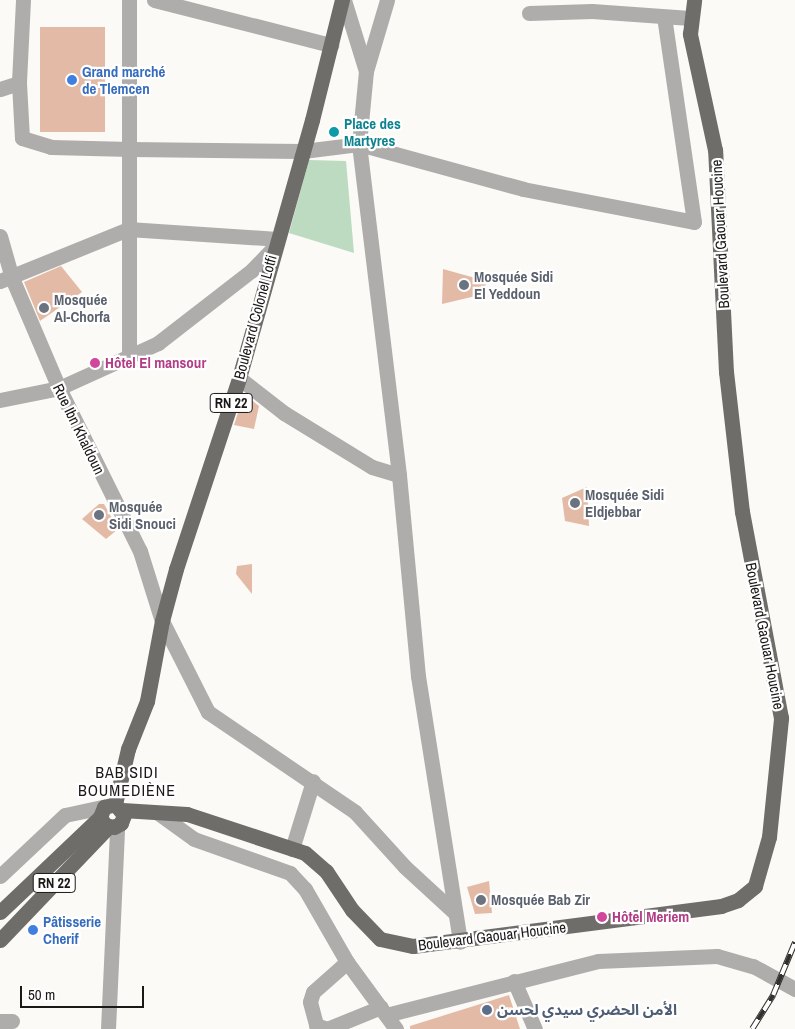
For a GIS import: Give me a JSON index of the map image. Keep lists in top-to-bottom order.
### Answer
{
  "streets": {
    "main road": ["Boulevard Gaouar Houcine", "Boulevard Colonel Lotfi", "RN 22"],
    "street": ["Rue Ibn Khaldoun"]
  },
  "crossings": [
    ["Boulevard Gaouar Houcine", "Boulevard Colonel Lotfi"],
    ["Boulevard Gaouar Houcine", "RN 22"],
    ["Boulevard Colonel Lotfi", "RN 22"],
    ["Boulevard Colonel Lotfi", "Rue Ibn Khaldoun"]
  ],
  "districts": ["BAB SIDI BOUMEDIÈNE"],
  "places": [
    "Grand marché de Tlemcen",
    "Place des Martyres",
    "Mosquée Sidi El Yeddoun",
    "Mosquée Al-Chorfa",
    "Hôtel El mansour",
    "Mosquée Sidi Eldjebbar",
    "Mosquée Sidi Snouci",
    "Mosquée Bab Zir",
    "Hôtel Meriem",
    "Pâtisserie Cherif",
    "الأمن الحضري سيدي لحسن"
  ],
  "scale_bar": "50 m"
}
